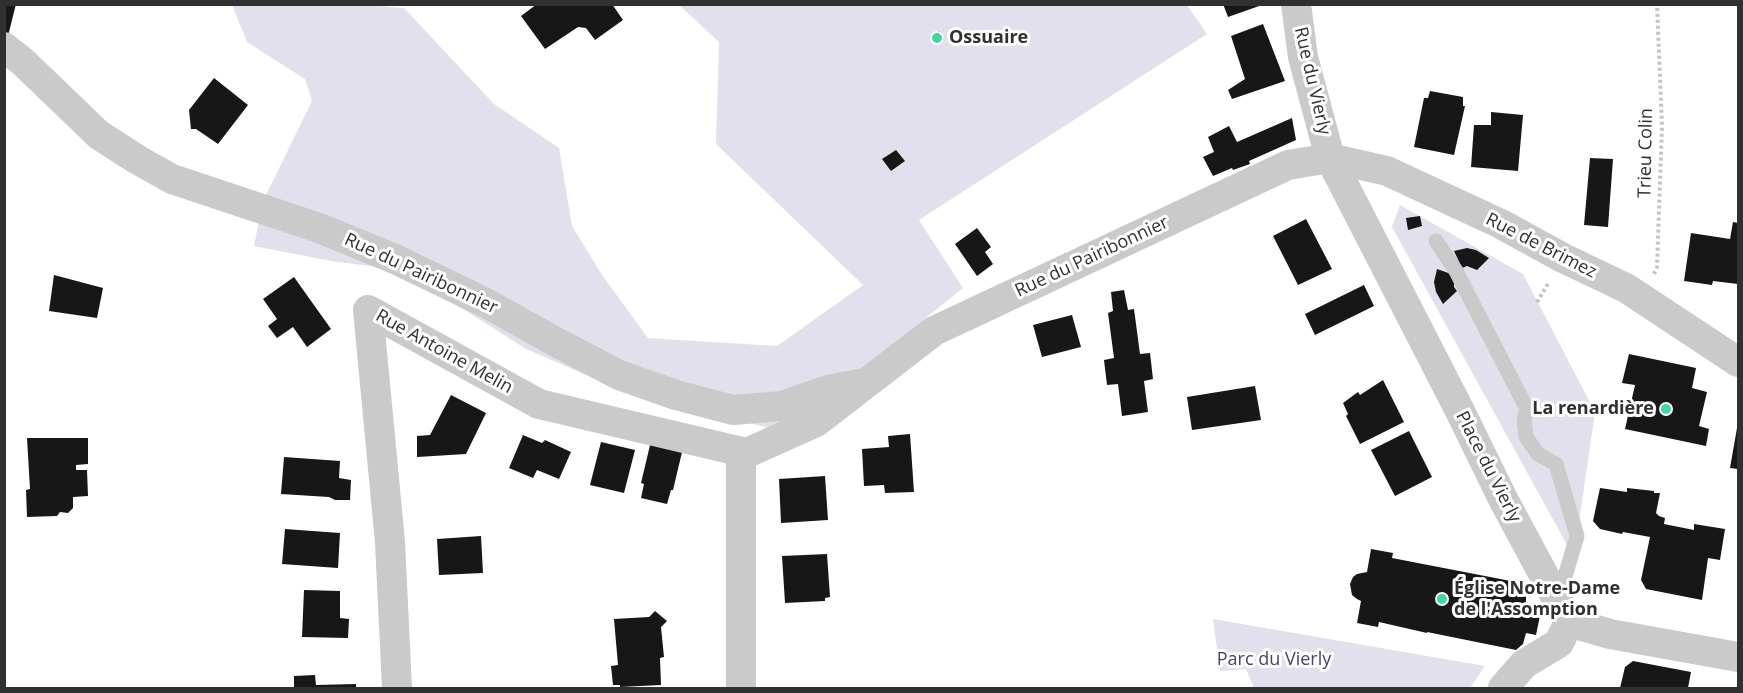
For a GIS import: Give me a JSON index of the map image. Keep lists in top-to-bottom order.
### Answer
{
  "streets": {
    "street": [
      "Rue du Vierly",
      "Rue de Brimez",
      "Rue du Pairibonnier",
      "Rue Antoine Melin",
      "Place du Vierly"
    ],
    "path": ["Trieu Colin"]
  },
  "crossings": [
    ["Rue du Vierly", "Rue de Brimez"],
    ["Rue du Vierly", "Rue du Pairibonnier"],
    ["Rue du Vierly", "Place du Vierly"],
    ["Trieu Colin", "Rue de Brimez"],
    ["Rue de Brimez", "Rue du Pairibonnier"],
    ["Rue de Brimez", "Place du Vierly"],
    ["Rue du Pairibonnier", "Rue Antoine Melin"],
    ["Rue du Pairibonnier", "Place du Vierly"]
  ],
  "parks": ["Parc du Vierly"],
  "places": ["Ossuaire", "La renardière", "Église Notre-Dame de l'Assomption"]
}
